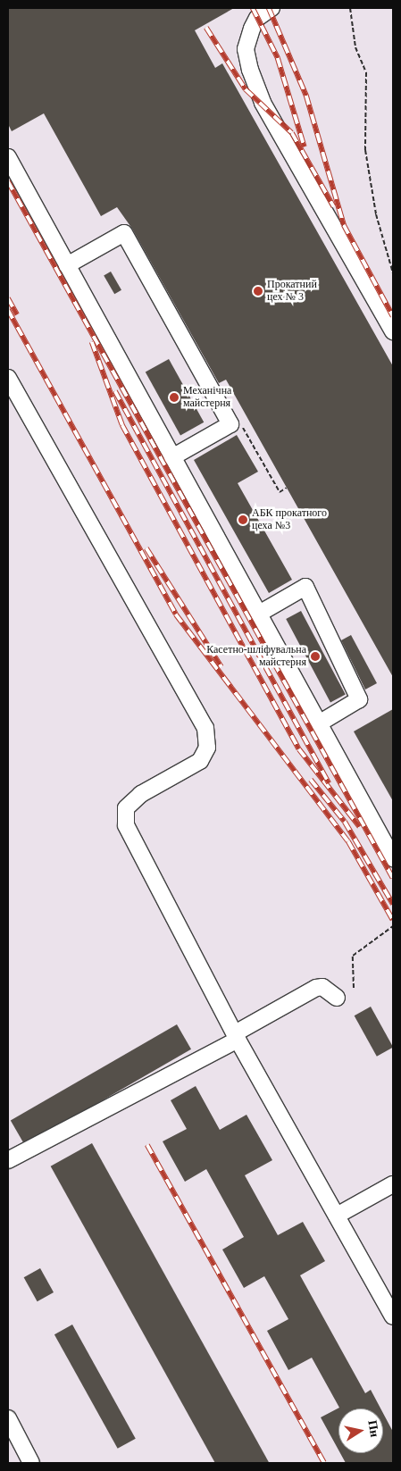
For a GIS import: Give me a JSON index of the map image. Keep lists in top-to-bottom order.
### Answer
{
  "places": [
    "Прокатний цех № 3",
    "Механічна майстерня",
    "АБК прокатного цеха №3",
    "Касетно-шліфувальна майстерня"
  ],
  "north": "right"
}
